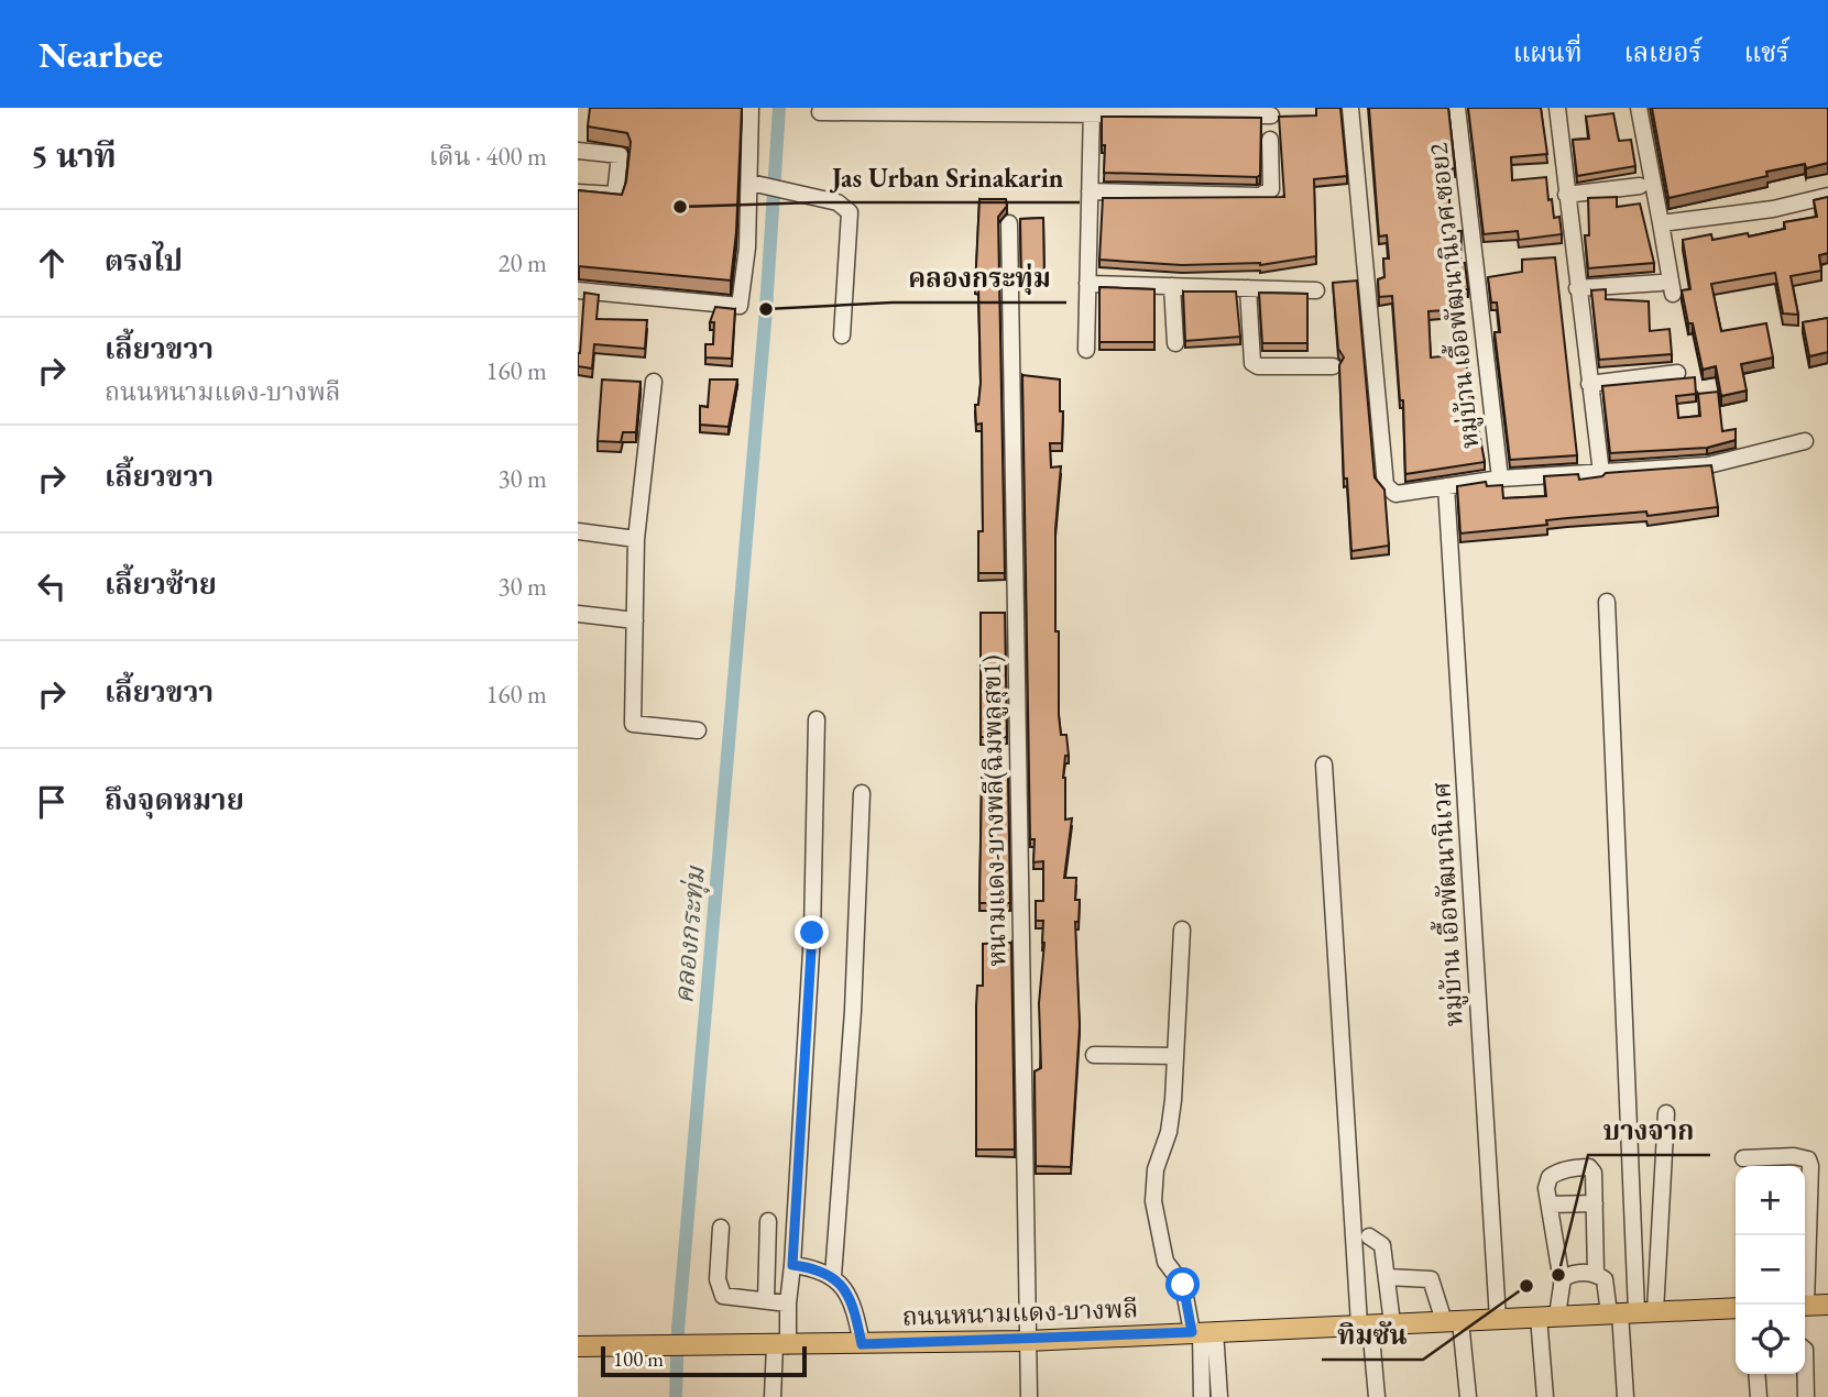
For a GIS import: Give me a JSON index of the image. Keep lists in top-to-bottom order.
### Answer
{
  "streets": {
    "main road": ["ถนนหนามแดง-บางพลี"],
    "street": ["หมู่บ้าน เอื้อพัฒนานิเวศ ซอย2", "หนามแดง-บางพลี(ฉิมพลูสุข1)", "หมู่บ้าน เอื้อพัฒนานิเวศ"]
  },
  "crossings": [
    ["หนามแดง-บางพลี(ฉิมพลูสุข1)", "ถนนหนามแดง-บางพลี"],
    ["หมู่บ้าน เอื้อพัฒนานิเวศ", "ถนนหนามแดง-บางพลี"]
  ],
  "water": ["คลองกระทุ่ม"],
  "places": [
    "Jas Urban Srinakarin",
    "คลองกระทุ่ม",
    "บางจาก",
    "ทิมซัน"
  ],
  "scale_bar": "100 m",
  "page": {
    "header": "Nearbee",
    "nav": ["แผนที่", "เลเยอร์", "แชร์"],
    "heading": ["5 นาที", "เดิน · 400 m"],
    "list": [
      ["ตรงไป", "20 m"],
      ["เลี้ยวขวา", "ถนนหนามแดง-บางพลี", "160 m"],
      ["เลี้ยวขวา", "30 m"],
      ["เลี้ยวซ้าย", "30 m"],
      ["เลี้ยวขวา", "160 m"],
      "ถึงจุดหมาย"
    ],
    "map_buttons": ["+", "−"],
    "scale": "100 m"
  }
}
